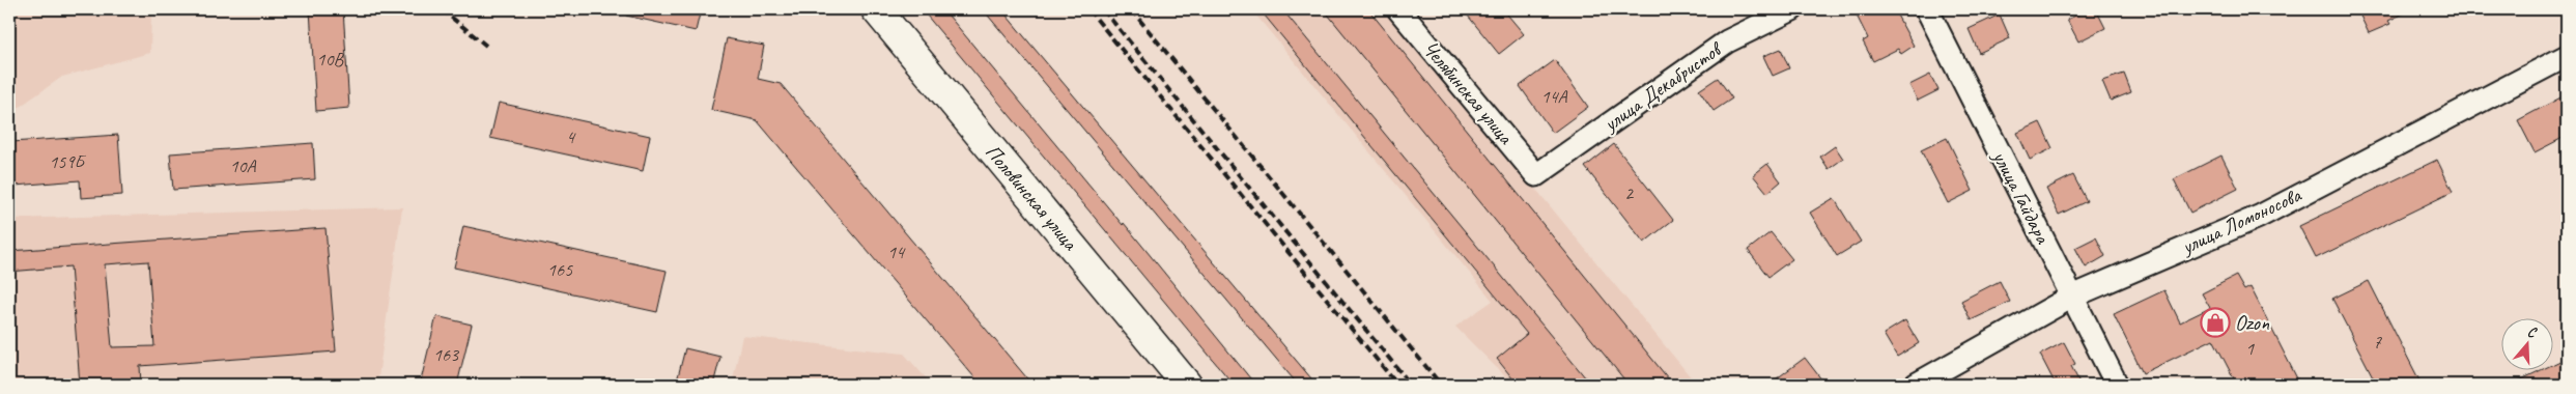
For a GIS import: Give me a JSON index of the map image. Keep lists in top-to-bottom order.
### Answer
{
  "streets": {
    "main road": ["Половинская улица"],
    "street": [
      "улица Декабристов",
      "Челябинская улица",
      "улица Гайдара",
      "улица Ломоносова"
    ]
  },
  "crossings": [
    ["улица Декабристов", "Челябинская улица"],
    ["улица Гайдара", "улица Ломоносова"]
  ],
  "places": {
    "shop": ["Ozon"]
  },
  "house_numbers": [
    "10В",
    "14А",
    "4",
    "159Б",
    "10А",
    "2",
    "14",
    "165",
    "7",
    "1",
    "163"
  ],
  "north": "top"
}
